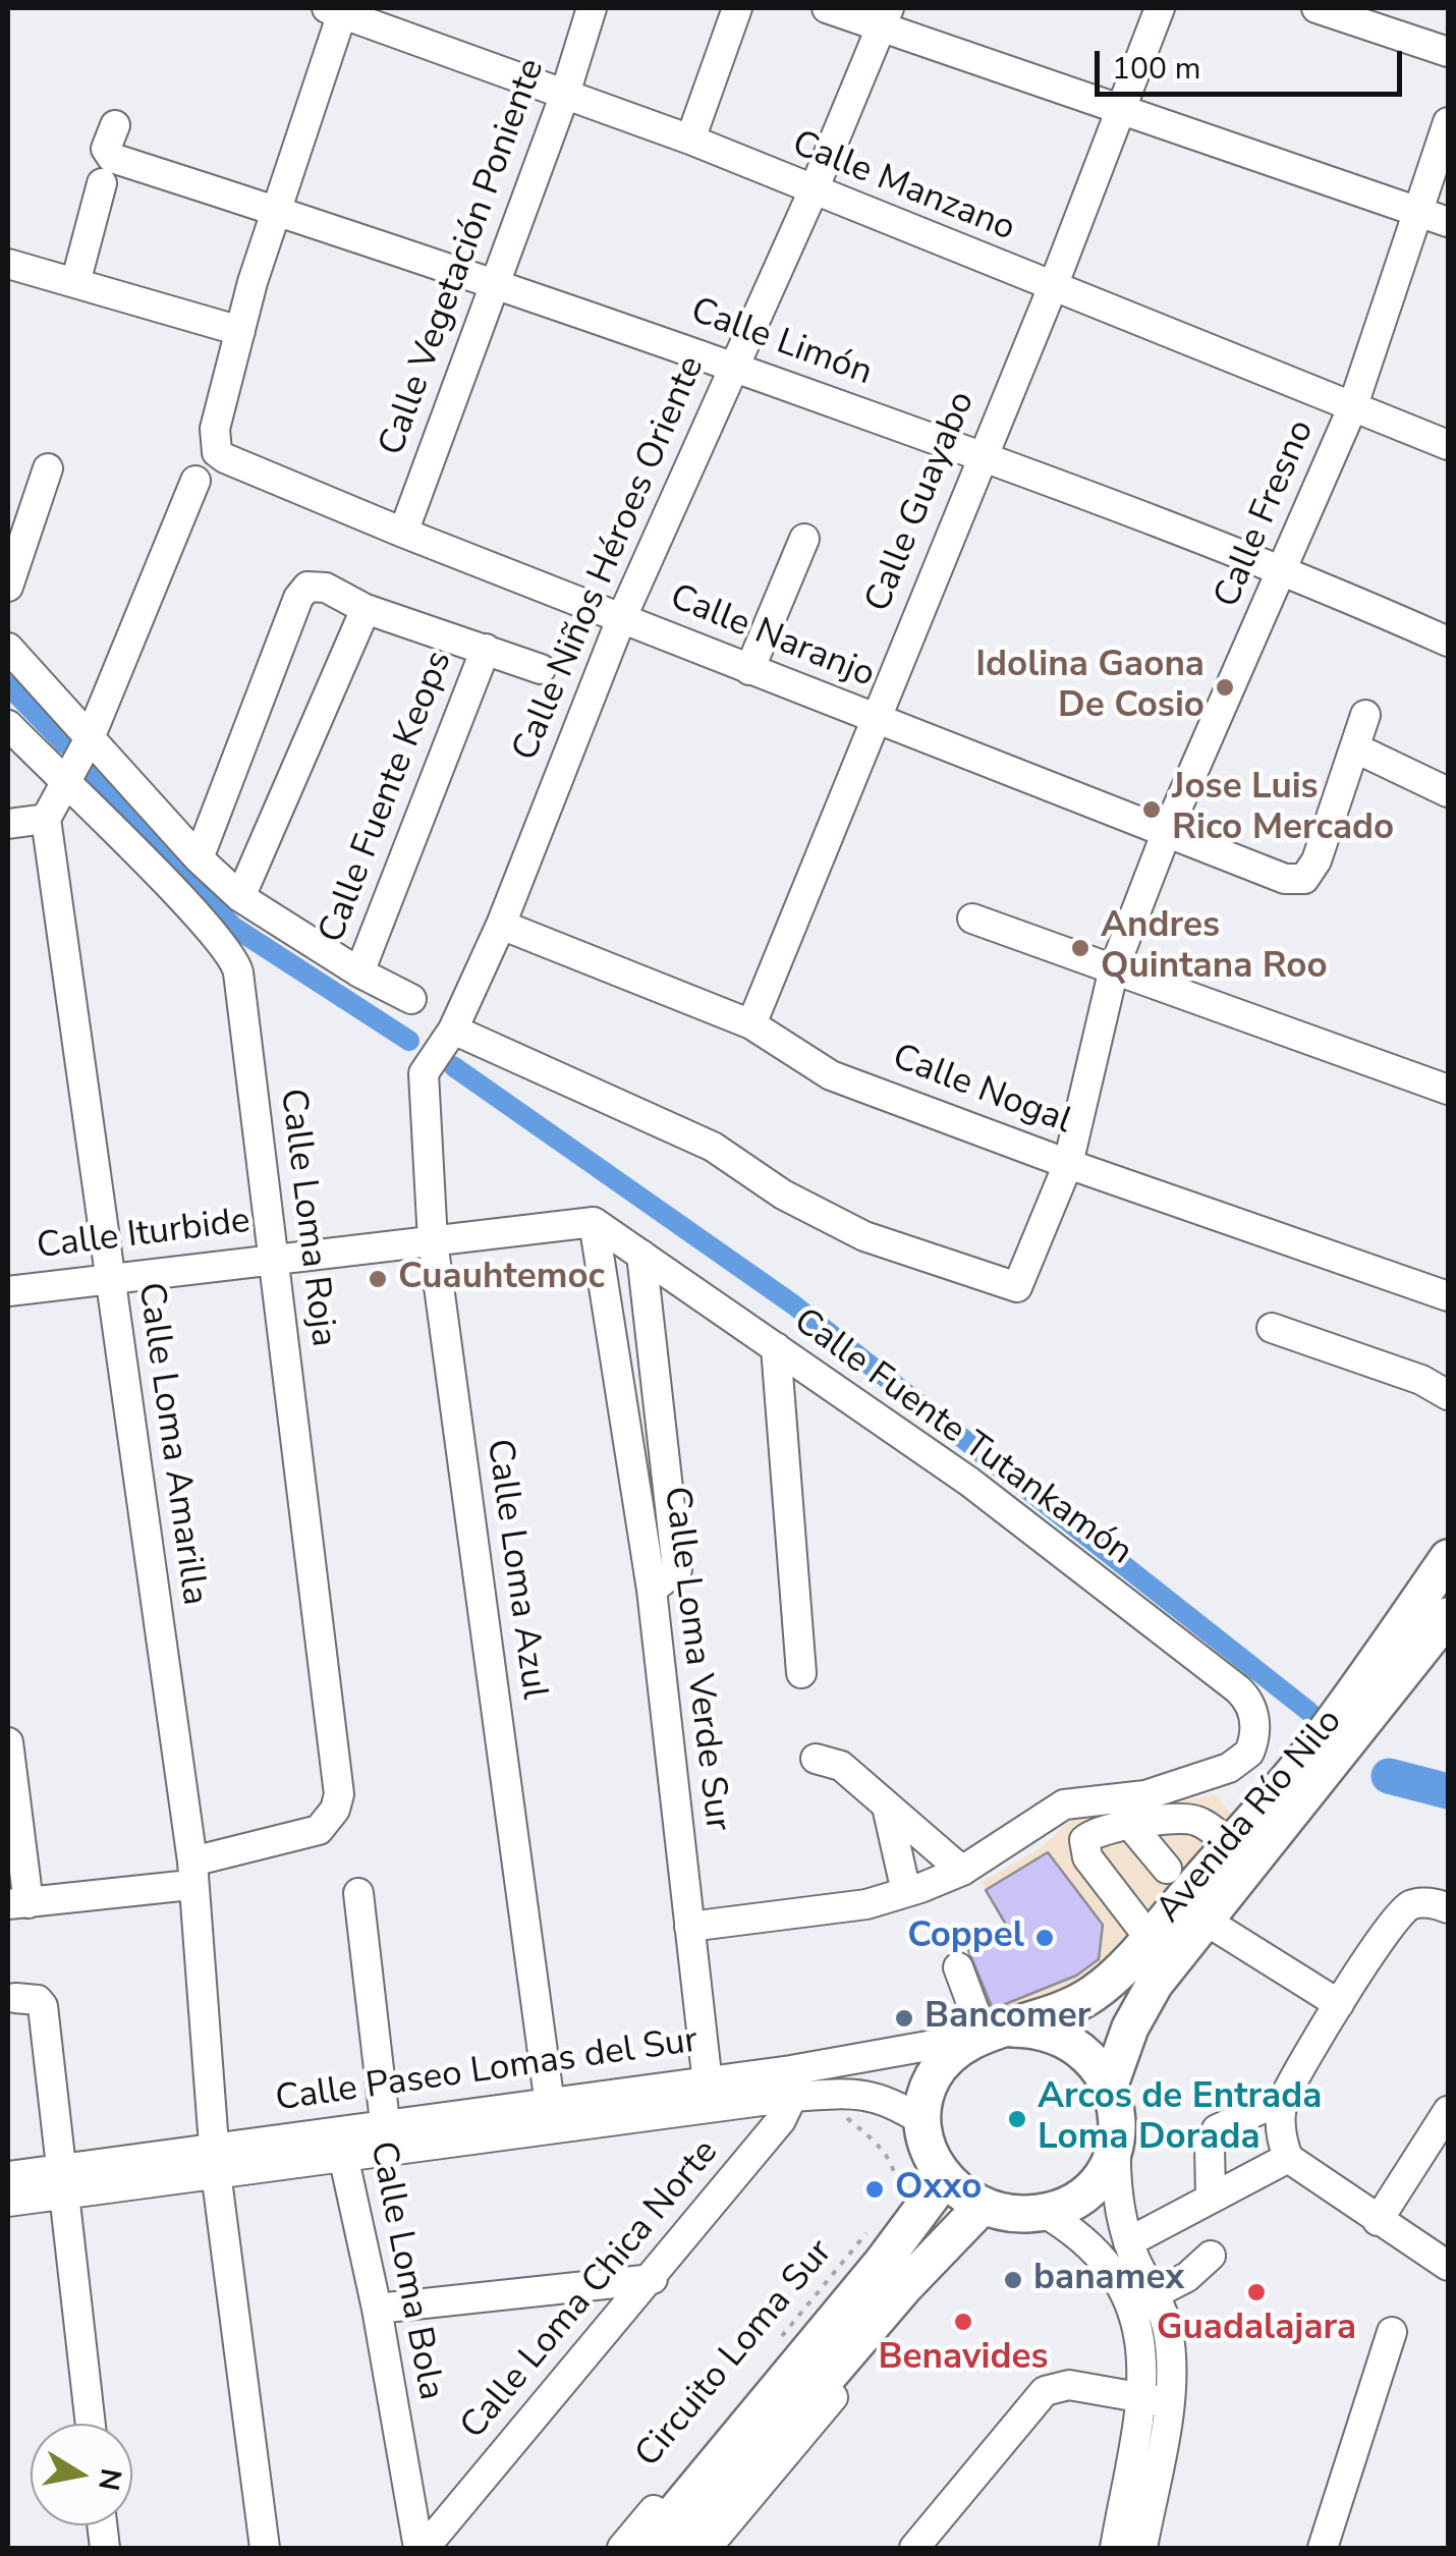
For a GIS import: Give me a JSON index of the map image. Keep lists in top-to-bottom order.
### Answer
{
  "streets": {
    "main road": ["Avenida Río Nilo"],
    "street": [
      "Calle Manzano",
      "Calle Vegetación Poniente",
      "Calle Limón",
      "Calle Guayabo",
      "Calle Fresno",
      "Calle Niños Héroes Oriente",
      "Calle Naranjo",
      "Calle Fuente Keops",
      "Calle Nogal",
      "Calle Loma Roja",
      "Calle Iturbide",
      "Calle Fuente Tutankamón",
      "Calle Loma Amarilla",
      "Calle Loma Azul",
      "Calle Loma Verde Sur",
      "Calle Paseo Lomas del Sur",
      "Calle Loma Bola",
      "Calle Loma Chica Norte",
      "Circuito Loma Sur"
    ]
  },
  "crossings": [
    ["Calle Manzano", "Calle Vegetación Poniente"],
    ["Calle Manzano", "Calle Guayabo"],
    ["Calle Manzano", "Calle Fresno"],
    ["Calle Manzano", "Calle Niños Héroes Oriente"],
    ["Calle Vegetación Poniente", "Calle Limón"],
    ["Calle Vegetación Poniente", "Calle Naranjo"],
    ["Calle Limón", "Calle Guayabo"],
    ["Calle Limón", "Calle Fresno"],
    ["Calle Limón", "Calle Niños Héroes Oriente"],
    ["Calle Guayabo", "Calle Naranjo"],
    ["Calle Guayabo", "Calle Nogal"],
    ["Calle Fresno", "Calle Niños Héroes Oriente"],
    ["Calle Fresno", "Calle Naranjo"],
    ["Calle Fresno", "Calle Nogal"],
    ["Calle Fresno", "Calle Loma Azul"],
    ["Calle Niños Héroes Oriente", "Calle Naranjo"],
    ["Calle Niños Héroes Oriente", "Calle Nogal"],
    ["Calle Niños Héroes Oriente", "Calle Loma Azul"],
    ["Calle Loma Roja", "Calle Iturbide"],
    ["Calle Loma Roja", "Calle Loma Amarilla"],
    ["Calle Iturbide", "Calle Fuente Tutankamón"],
    ["Calle Iturbide", "Calle Loma Amarilla"],
    ["Calle Iturbide", "Calle Loma Azul"],
    ["Calle Iturbide", "Calle Loma Verde Sur"],
    ["Calle Fuente Tutankamón", "Calle Loma Verde Sur"],
    ["Calle Loma Amarilla", "Calle Paseo Lomas del Sur"],
    ["Calle Loma Azul", "Calle Paseo Lomas del Sur"],
    ["Calle Loma Verde Sur", "Calle Paseo Lomas del Sur"],
    ["Avenida Río Nilo", "Calle Paseo Lomas del Sur"],
    ["Calle Paseo Lomas del Sur", "Calle Loma Bola"],
    ["Calle Paseo Lomas del Sur", "Calle Loma Chica Norte"],
    ["Calle Loma Bola", "Calle Loma Chica Norte"]
  ],
  "places": [
    "Idolina Gaona De Cosio",
    "Jose Luis Rico Mercado",
    "Andres Quintana Roo",
    "Cuauhtemoc",
    "Coppel",
    "Bancomer",
    "Arcos de Entrada Loma Dorada",
    "Oxxo",
    "banamex",
    "Guadalajara",
    "Benavides"
  ],
  "scale_bar": "100 m",
  "north": "right"
}
